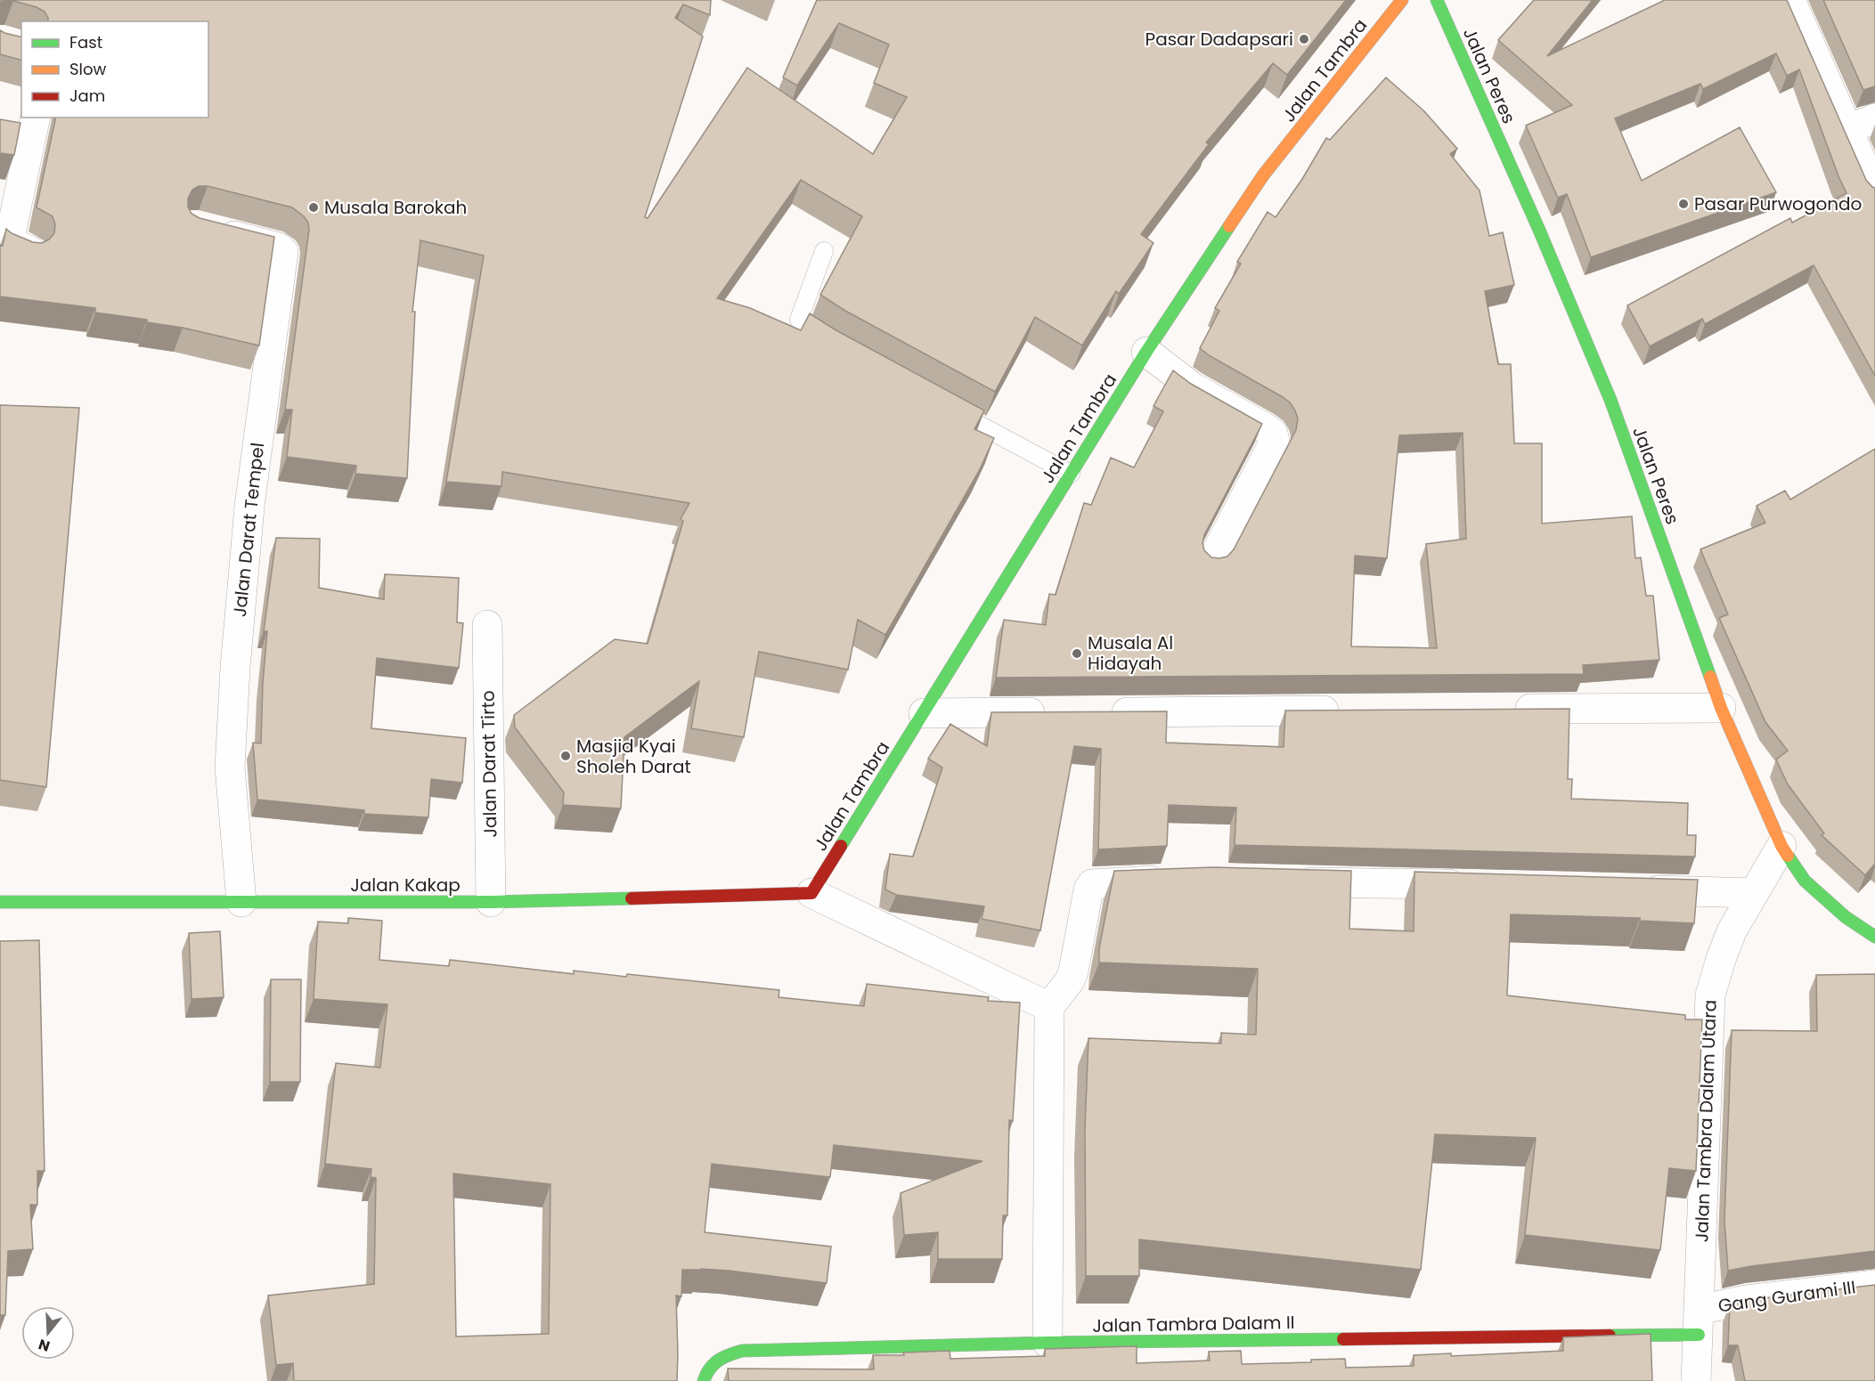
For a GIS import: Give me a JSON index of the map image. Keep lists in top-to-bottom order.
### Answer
{
  "streets": {
    "street": [
      "Jalan Tambra",
      "Jalan Peres",
      "Jalan Darat Tempel",
      "Jalan Darat Tirto",
      "Jalan Kakap",
      "Jalan Tambra Dalam Utara",
      "Gang Gurami III",
      "Jalan Tambra Dalam II"
    ]
  },
  "crossings": [
    ["Jalan Tambra", "Jalan Kakap"],
    ["Jalan Peres", "Jalan Tambra Dalam Utara"],
    ["Jalan Darat Tempel", "Jalan Kakap"],
    ["Jalan Darat Tirto", "Jalan Kakap"],
    ["Jalan Tambra Dalam Utara", "Gang Gurami III"],
    ["Jalan Tambra Dalam Utara", "Jalan Tambra Dalam II"],
    ["Gang Gurami III", "Jalan Tambra Dalam II"]
  ],
  "places": [
    "Pasar Dadapsari",
    "Pasar Purwogondo",
    "Musala Barokah",
    "Musala Al Hidayah",
    "Masjid Kyai Sholeh Darat"
  ],
  "legend": ["Fast", "Slow", "Jam"],
  "north": "bottom"
}
